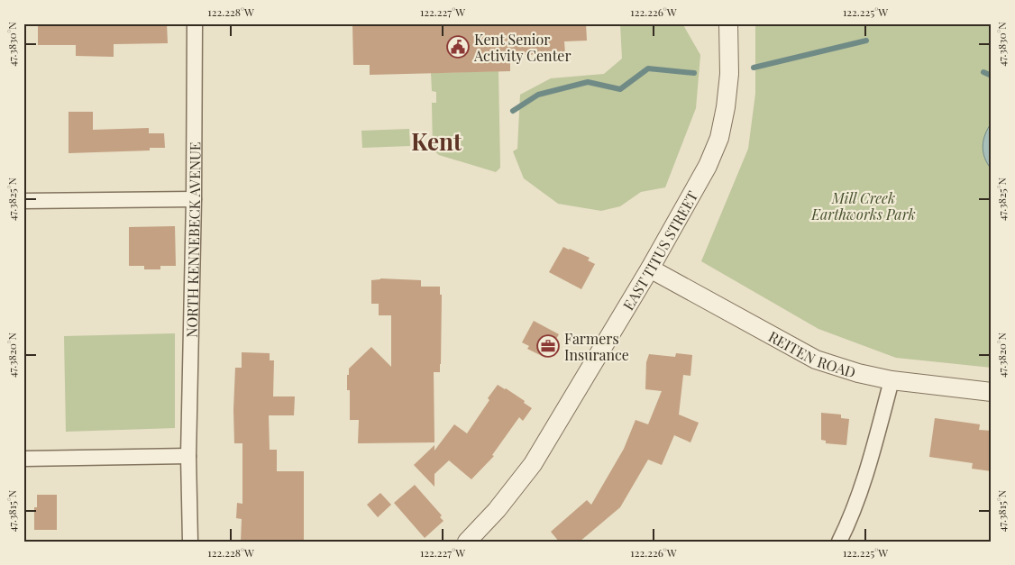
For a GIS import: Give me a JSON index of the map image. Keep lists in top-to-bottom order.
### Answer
{
  "streets": {
    "street": ["NORTH KENNEBECK AVENUE", "EAST TITUS STREET", "REITEN ROAD"]
  },
  "crossings": [
    ["EAST TITUS STREET", "REITEN ROAD"]
  ],
  "districts": ["Kent"],
  "parks": ["Mill Creek Earthworks Park"],
  "places": {
    "public building": ["Kent Senior Activity Center"],
    "office": ["Farmers Insurance"]
  },
  "coordinates": [
    "122.228°W",
    "122.227°W",
    "122.226°W",
    "122.225°W",
    "47.3830°N",
    "47.3825°N",
    "47.3820°N",
    "47.3815°N"
  ]
}
